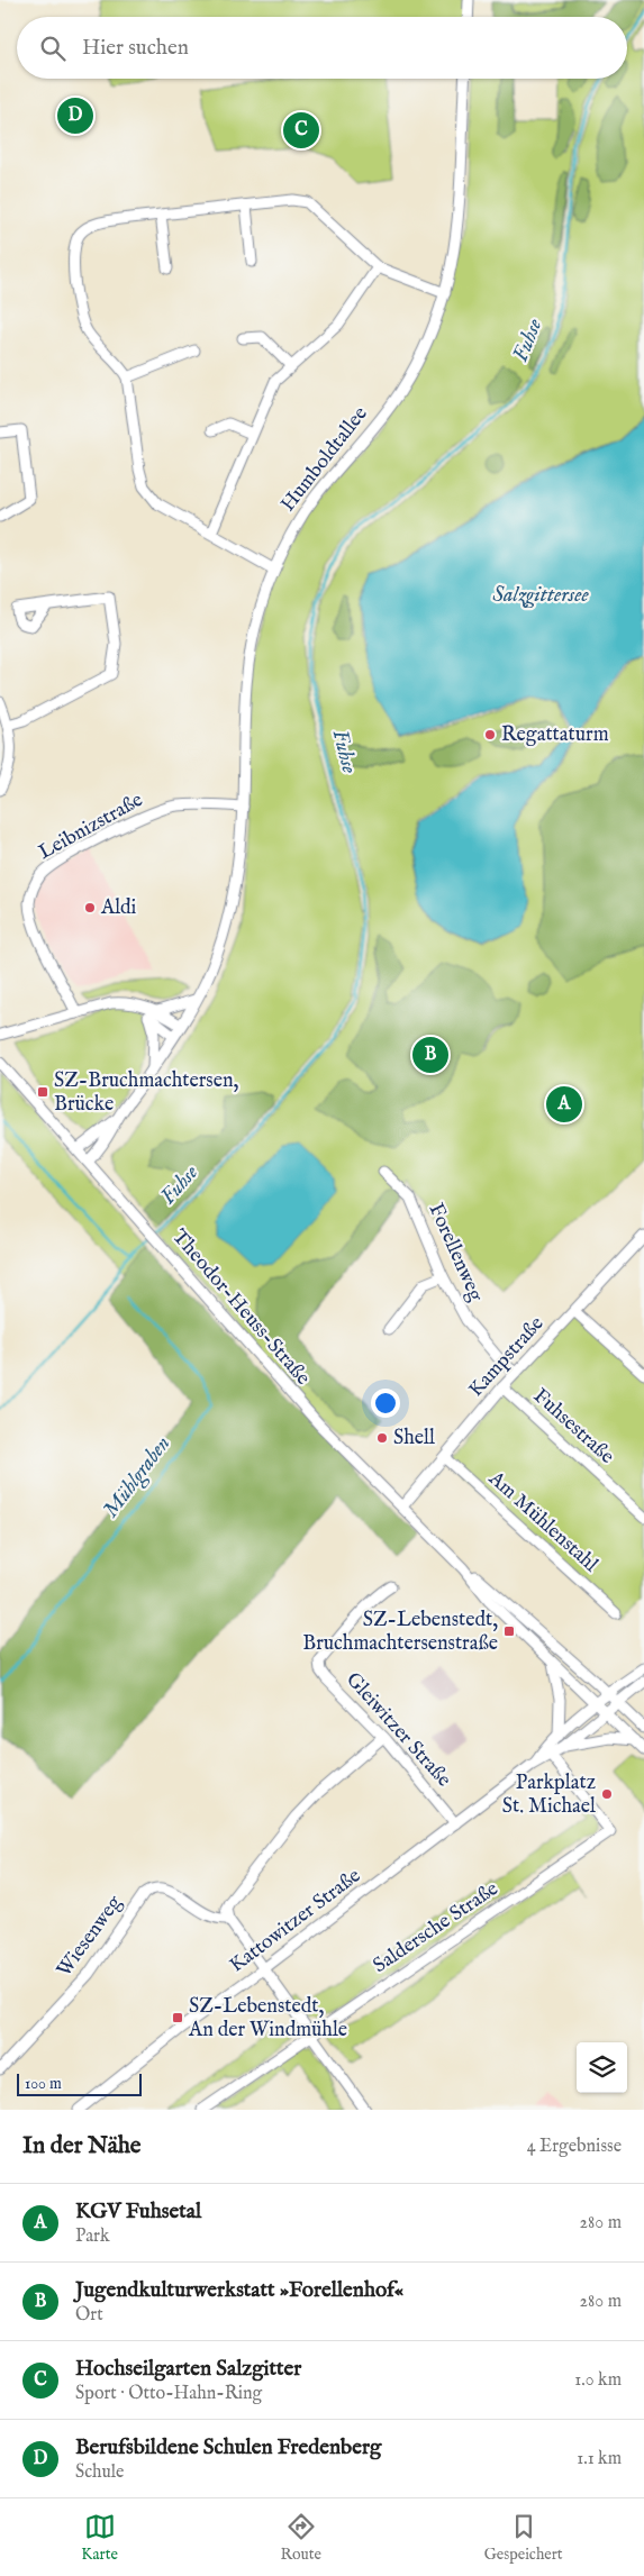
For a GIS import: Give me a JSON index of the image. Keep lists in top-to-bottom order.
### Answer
{
  "streets": {
    "street": [
      "Humboldtallee",
      "Leibnizstraße",
      "Forellenweg",
      "Theodor-Heuss-Straße",
      "Kampstraße",
      "Fuhsestraße",
      "Am Mühlenstahl",
      "Gleiwitzer Straße",
      "Kattowitzer Straße",
      "Saldersche Straße",
      "Wiesenweg"
    ]
  },
  "crossings": [
    ["Humboldtallee", "Leibnizstraße"],
    ["Humboldtallee", "Theodor-Heuss-Straße"],
    ["Forellenweg", "Kampstraße"],
    ["Theodor-Heuss-Straße", "Kampstraße"],
    ["Kampstraße", "Fuhsestraße"],
    ["Kampstraße", "Am Mühlenstahl"],
    ["Gleiwitzer Straße", "Kattowitzer Straße"],
    ["Kattowitzer Straße", "Saldersche Straße"]
  ],
  "water": ["Fuhse", "Salzgittersee", "Mühlgraben"],
  "places": {
    "other": [
      "Regattaturm",
      "Aldi",
      "Shell",
      "Parkplatz St. Michael"
    ],
    "transit": ["SZ-Bruchmachtersen, Brücke", "SZ-Lebenstedt, Bruchmachtersenstraße", "SZ-Lebenstedt, An der Windmühle"]
  },
  "scale_bar": "100 m",
  "page": {
    "search": "Hier suchen",
    "pins": [
      "D",
      "C",
      "B",
      "A"
    ],
    "scale": "100 m",
    "heading": ["In der Nähe", "4 Ergebnisse"],
    "list": [
      {
        "mark": "A",
        "name": "KGV Fuhsetal",
        "note": "Park",
        "value": "280 m"
      },
      {
        "mark": "B",
        "name": "Jugendkulturwerkstatt »Forellenhof«",
        "note": "Ort",
        "value": "280 m"
      },
      {
        "mark": "C",
        "name": "Hochseilgarten Salzgitter",
        "note": "Sport · Otto-Hahn-Ring",
        "value": "1.0 km"
      },
      {
        "mark": "D",
        "name": "Berufsbildene Schulen Fredenberg",
        "note": "Schule",
        "value": "1.1 km"
      }
    ],
    "nav": ["Karte", "Route", "Gespeichert"]
  }
}
